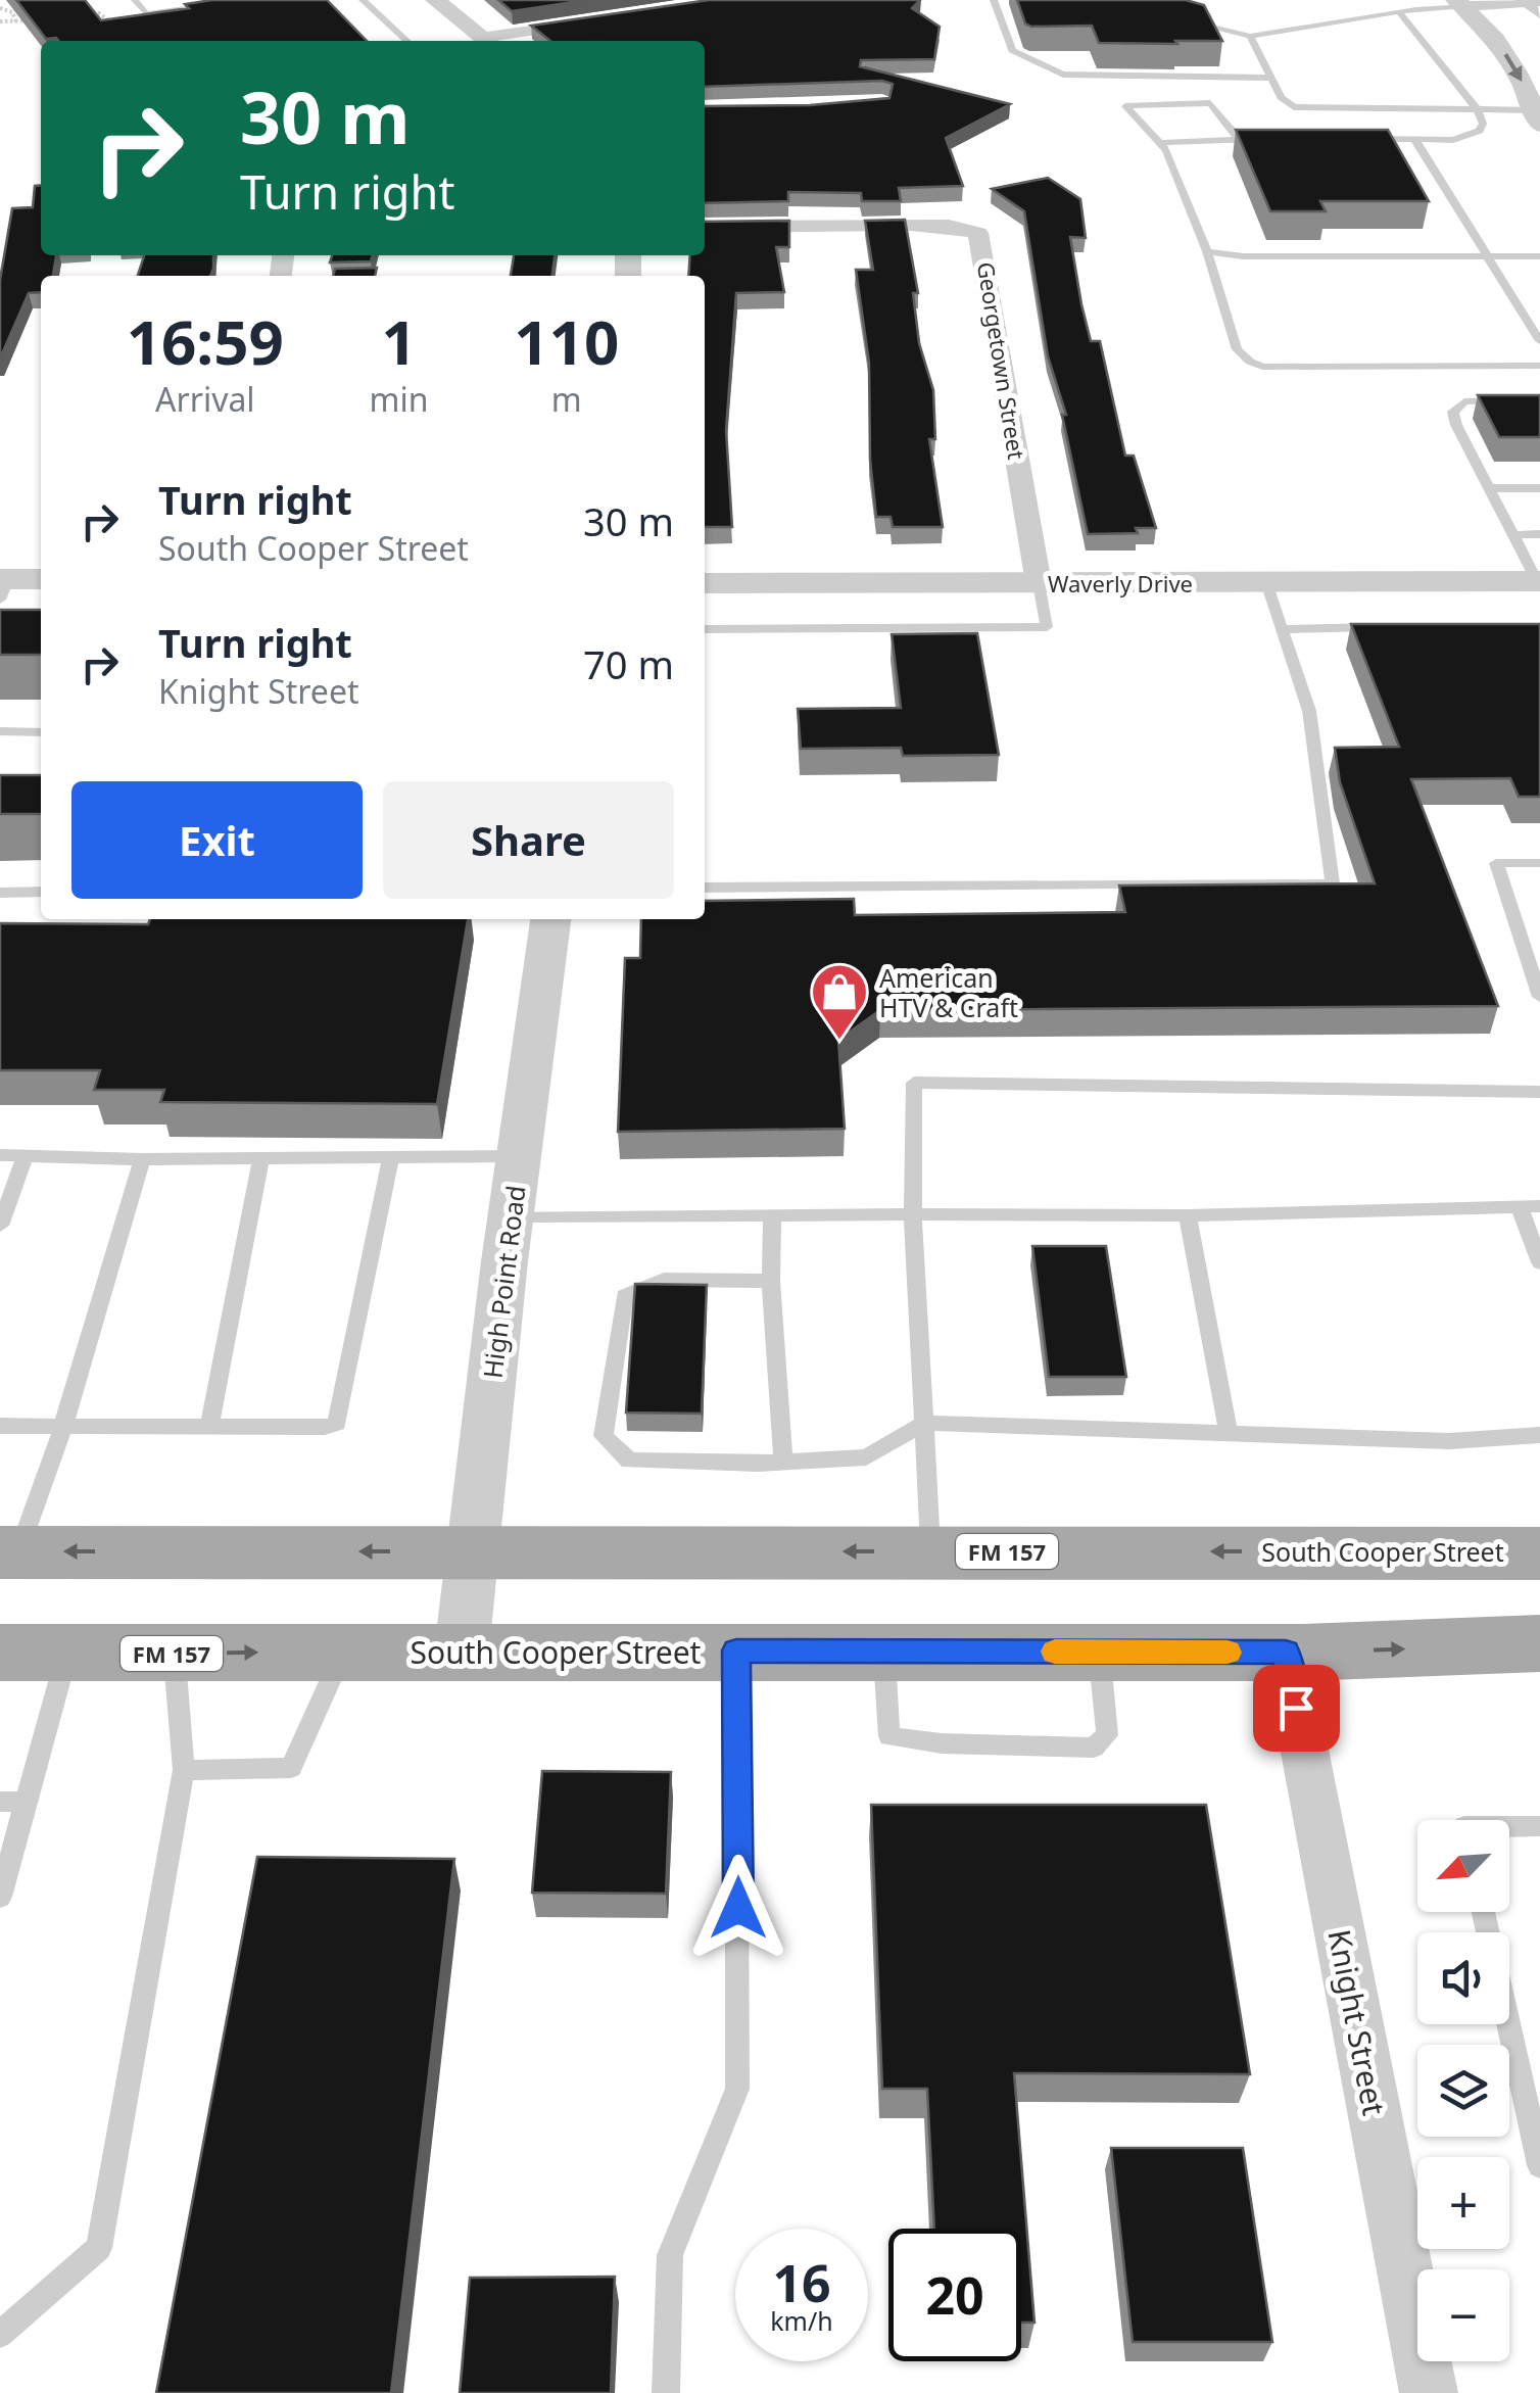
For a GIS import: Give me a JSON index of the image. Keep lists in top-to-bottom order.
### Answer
{
  "streets": {
    "main road": ["FM 157", "South Cooper Street"],
    "street": [
      "Georgetown Street",
      "Waverly Drive",
      "High Point Road",
      "Knight Street"
    ]
  },
  "crossings": [
    ["Georgetown Street", "Waverly Drive"],
    ["High Point Road", "South Cooper Street"],
    ["South Cooper Street", "Knight Street"]
  ],
  "places": {
    "shop": ["American HTV & Craft"]
  },
  "north": "bottom left",
  "page": {
    "turn": ["30 m", "Turn right"],
    "eta": [
      "16:59",
      "Arrival",
      "1",
      "min",
      "110",
      "m"
    ],
    "list": [
      {
        "name": "Turn right",
        "note": "South Cooper Street",
        "value": "30 m"
      },
      {
        "name": "Turn right",
        "note": "Knight Street",
        "value": "70 m"
      }
    ],
    "buttons": ["Exit", "Share"],
    "map_buttons": ["+", "−"],
    "speed": "16 km/h",
    "limit": "20"
  }
}
